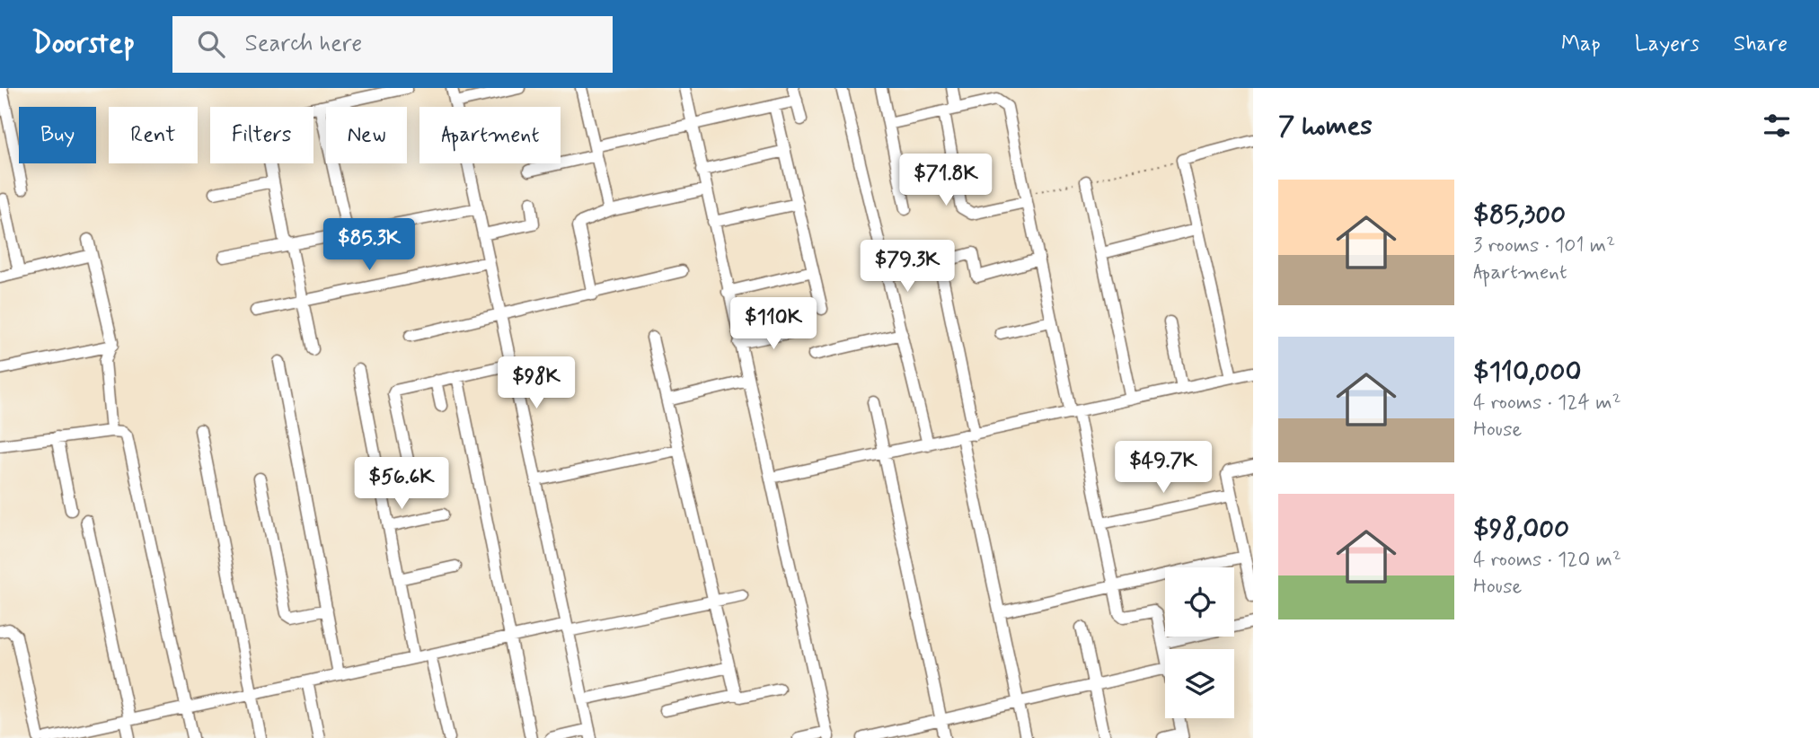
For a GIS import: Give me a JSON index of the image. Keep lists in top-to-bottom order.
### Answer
{
  "page": {
    "header": "Doorstep",
    "search": "Search here",
    "nav": ["Map", "Layers", "Share"],
    "heading": "7 homes",
    "chip": [
      "Buy",
      "Rent",
      "Filters",
      "New",
      "Apartment"
    ],
    "price": [
      "$71.8K",
      "$85.3K",
      "$79.3K",
      "$110K",
      "$98K",
      "$49.7K",
      "$56.6K"
    ],
    "list": [
      {
        "name": "$85,300",
        "note": "3 rooms · 101 m² · Apartment"
      },
      {
        "name": "$110,000",
        "note": "4 rooms · 124 m² · House"
      },
      {
        "name": "$98,000",
        "note": "4 rooms · 120 m² · House"
      }
    ]
  }
}
